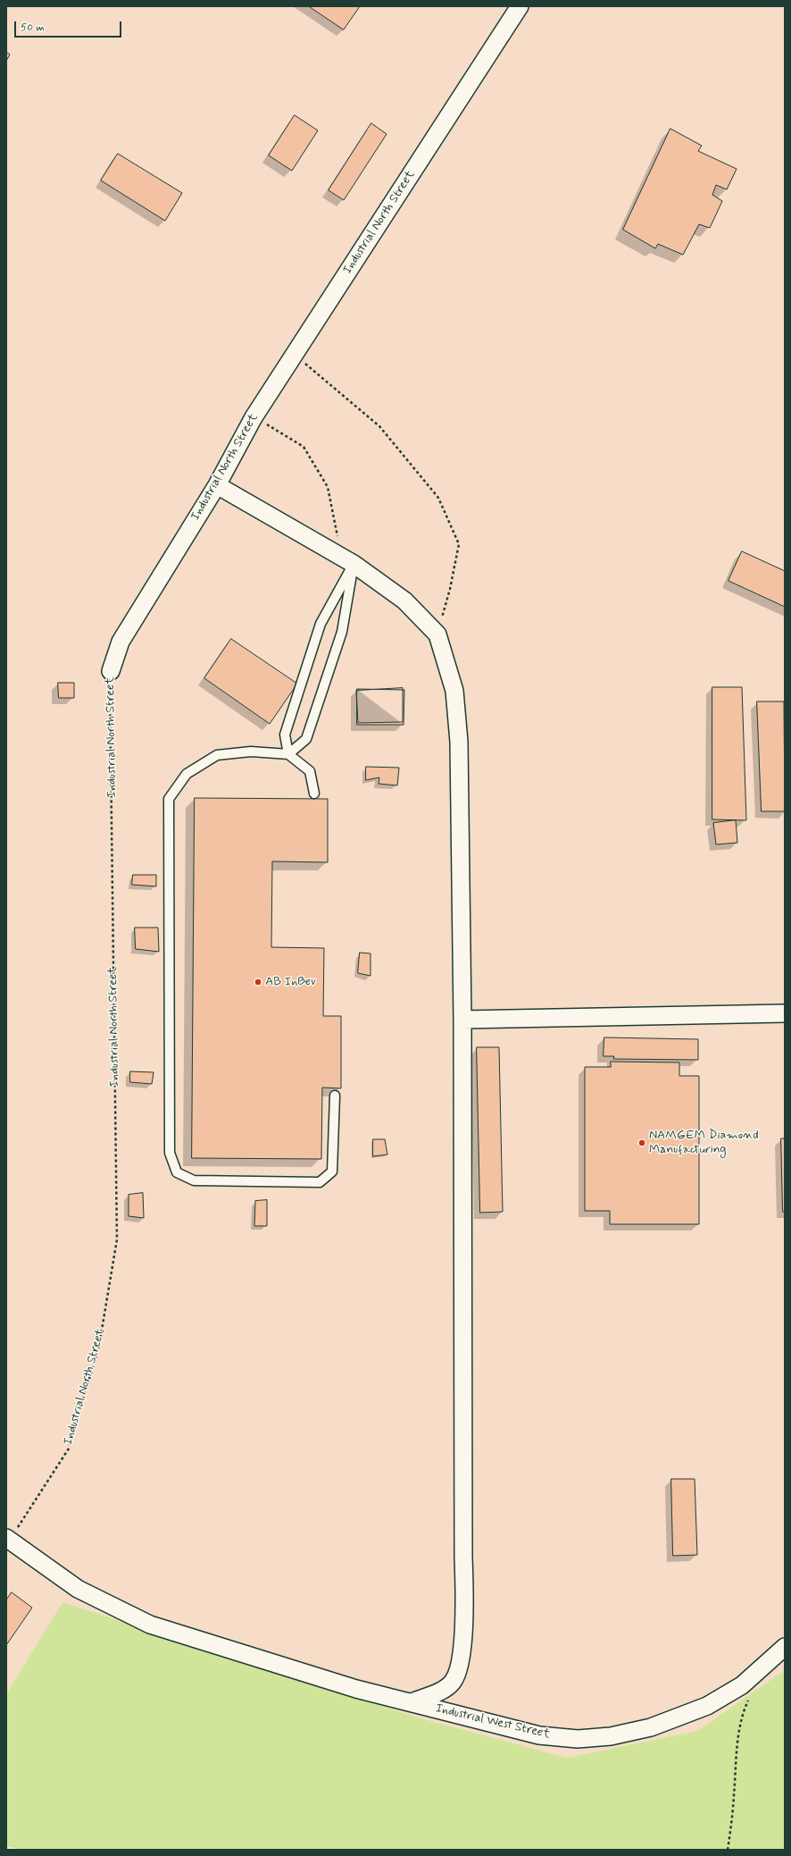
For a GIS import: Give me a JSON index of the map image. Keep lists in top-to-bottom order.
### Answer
{
  "streets": {
    "street": ["Industrial North Street", "Industrial West Street"]
  },
  "crossings": [
    ["Industrial North Street", "Industrial West Street"]
  ],
  "places": ["AB InBev", "NAMGEM Diamond Manufacturing"],
  "scale_bar": "50 m"
}
